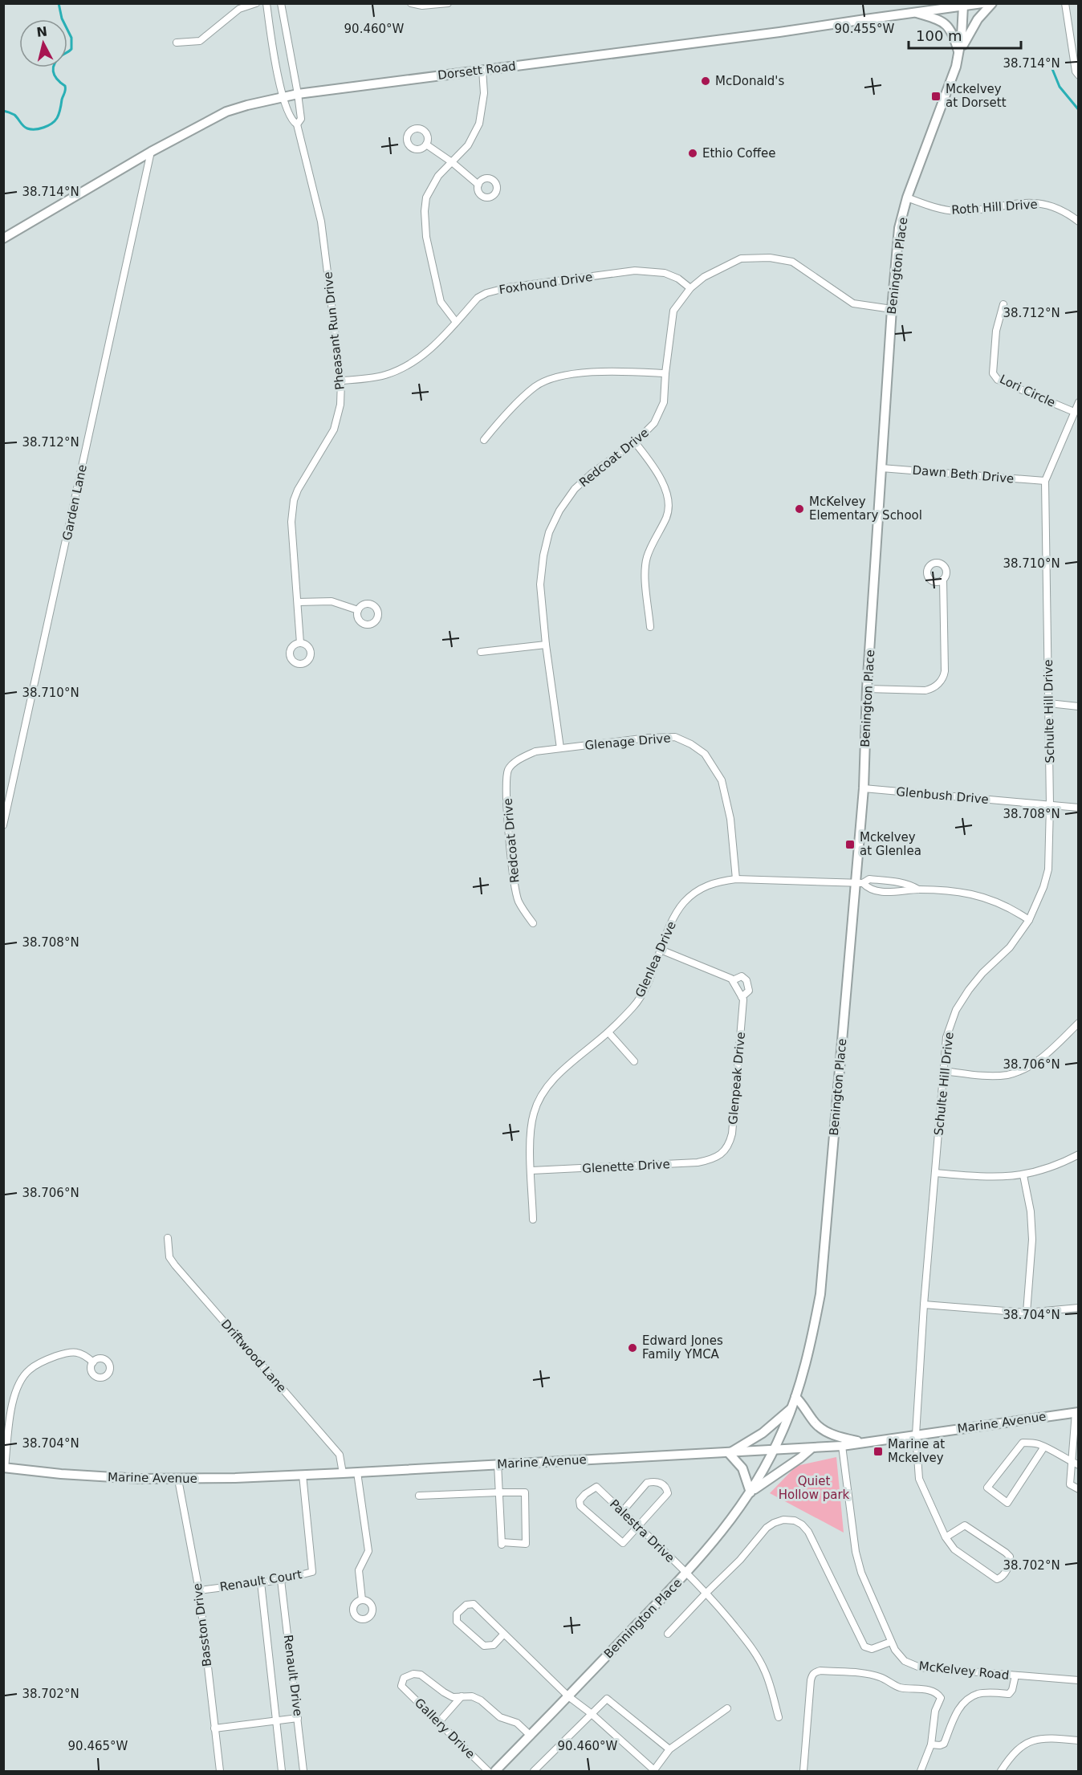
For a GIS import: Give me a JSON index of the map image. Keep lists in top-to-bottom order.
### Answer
{
  "streets": {
    "main road": [
      "Dorsett Road",
      "Benington Place",
      "Marine Avenue",
      "Bennington Place"
    ],
    "street": [
      "Roth Hill Drive",
      "Foxhound Drive",
      "Pheasant Run Drive",
      "Lori Circle",
      "Redcoat Drive",
      "Dawn Beth Drive",
      "Garden Lane",
      "Schulte Hill Drive",
      "Glenage Drive",
      "Glenbush Drive",
      "Glenlea Drive",
      "Glenpeak Drive",
      "Glenette Drive",
      "Driftwood Lane",
      "Palestra Drive",
      "Renault Court",
      "Basston Drive",
      "McKelvey Road",
      "Renault Drive",
      "Gallery Drive"
    ]
  },
  "crossings": [
    ["Dorsett Road", "Benington Place"],
    ["Dorsett Road", "Pheasant Run Drive"],
    ["Dorsett Road", "Garden Lane"],
    ["Roth Hill Drive", "Benington Place"],
    ["Benington Place", "Redcoat Drive"],
    ["Benington Place", "Dawn Beth Drive"],
    ["Benington Place", "Glenbush Drive"],
    ["Benington Place", "Glenlea Drive"],
    ["Foxhound Drive", "Pheasant Run Drive"],
    ["Foxhound Drive", "Redcoat Drive"],
    ["Lori Circle", "Schulte Hill Drive"],
    ["Redcoat Drive", "Glenage Drive"],
    ["Dawn Beth Drive", "Schulte Hill Drive"],
    ["Schulte Hill Drive", "Glenbush Drive"],
    ["Schulte Hill Drive", "Glenlea Drive"],
    ["Schulte Hill Drive", "Marine Avenue"],
    ["Glenage Drive", "Glenlea Drive"],
    ["Glenlea Drive", "Glenpeak Drive"],
    ["Glenlea Drive", "Glenette Drive"],
    ["Glenpeak Drive", "Glenette Drive"],
    ["Driftwood Lane", "Marine Avenue"],
    ["Marine Avenue", "Renault Court"],
    ["Marine Avenue", "Bennington Place"],
    ["Marine Avenue", "Basston Drive"],
    ["Marine Avenue", "McKelvey Road"],
    ["Palestra Drive", "Bennington Place"],
    ["Renault Court", "Basston Drive"],
    ["Renault Court", "Renault Drive"]
  ],
  "parks": ["Quiet Hollow park"],
  "places": {
    "other": [
      "McDonald's",
      "Ethio Coffee",
      "McKelvey Elementary School",
      "Edward Jones Family YMCA"
    ],
    "transit": ["Mckelvey at Dorsett", "Mckelvey at Glenlea", "Marine at Mckelvey"]
  },
  "scale_bar": "100 m",
  "north": "top",
  "coordinates": [
    "90.460°W",
    "90.455°W",
    "38.714°N",
    "38.712°N",
    "38.710°N",
    "38.708°N",
    "38.706°N",
    "38.704°N",
    "38.702°N",
    "90.465°W"
  ]
}
